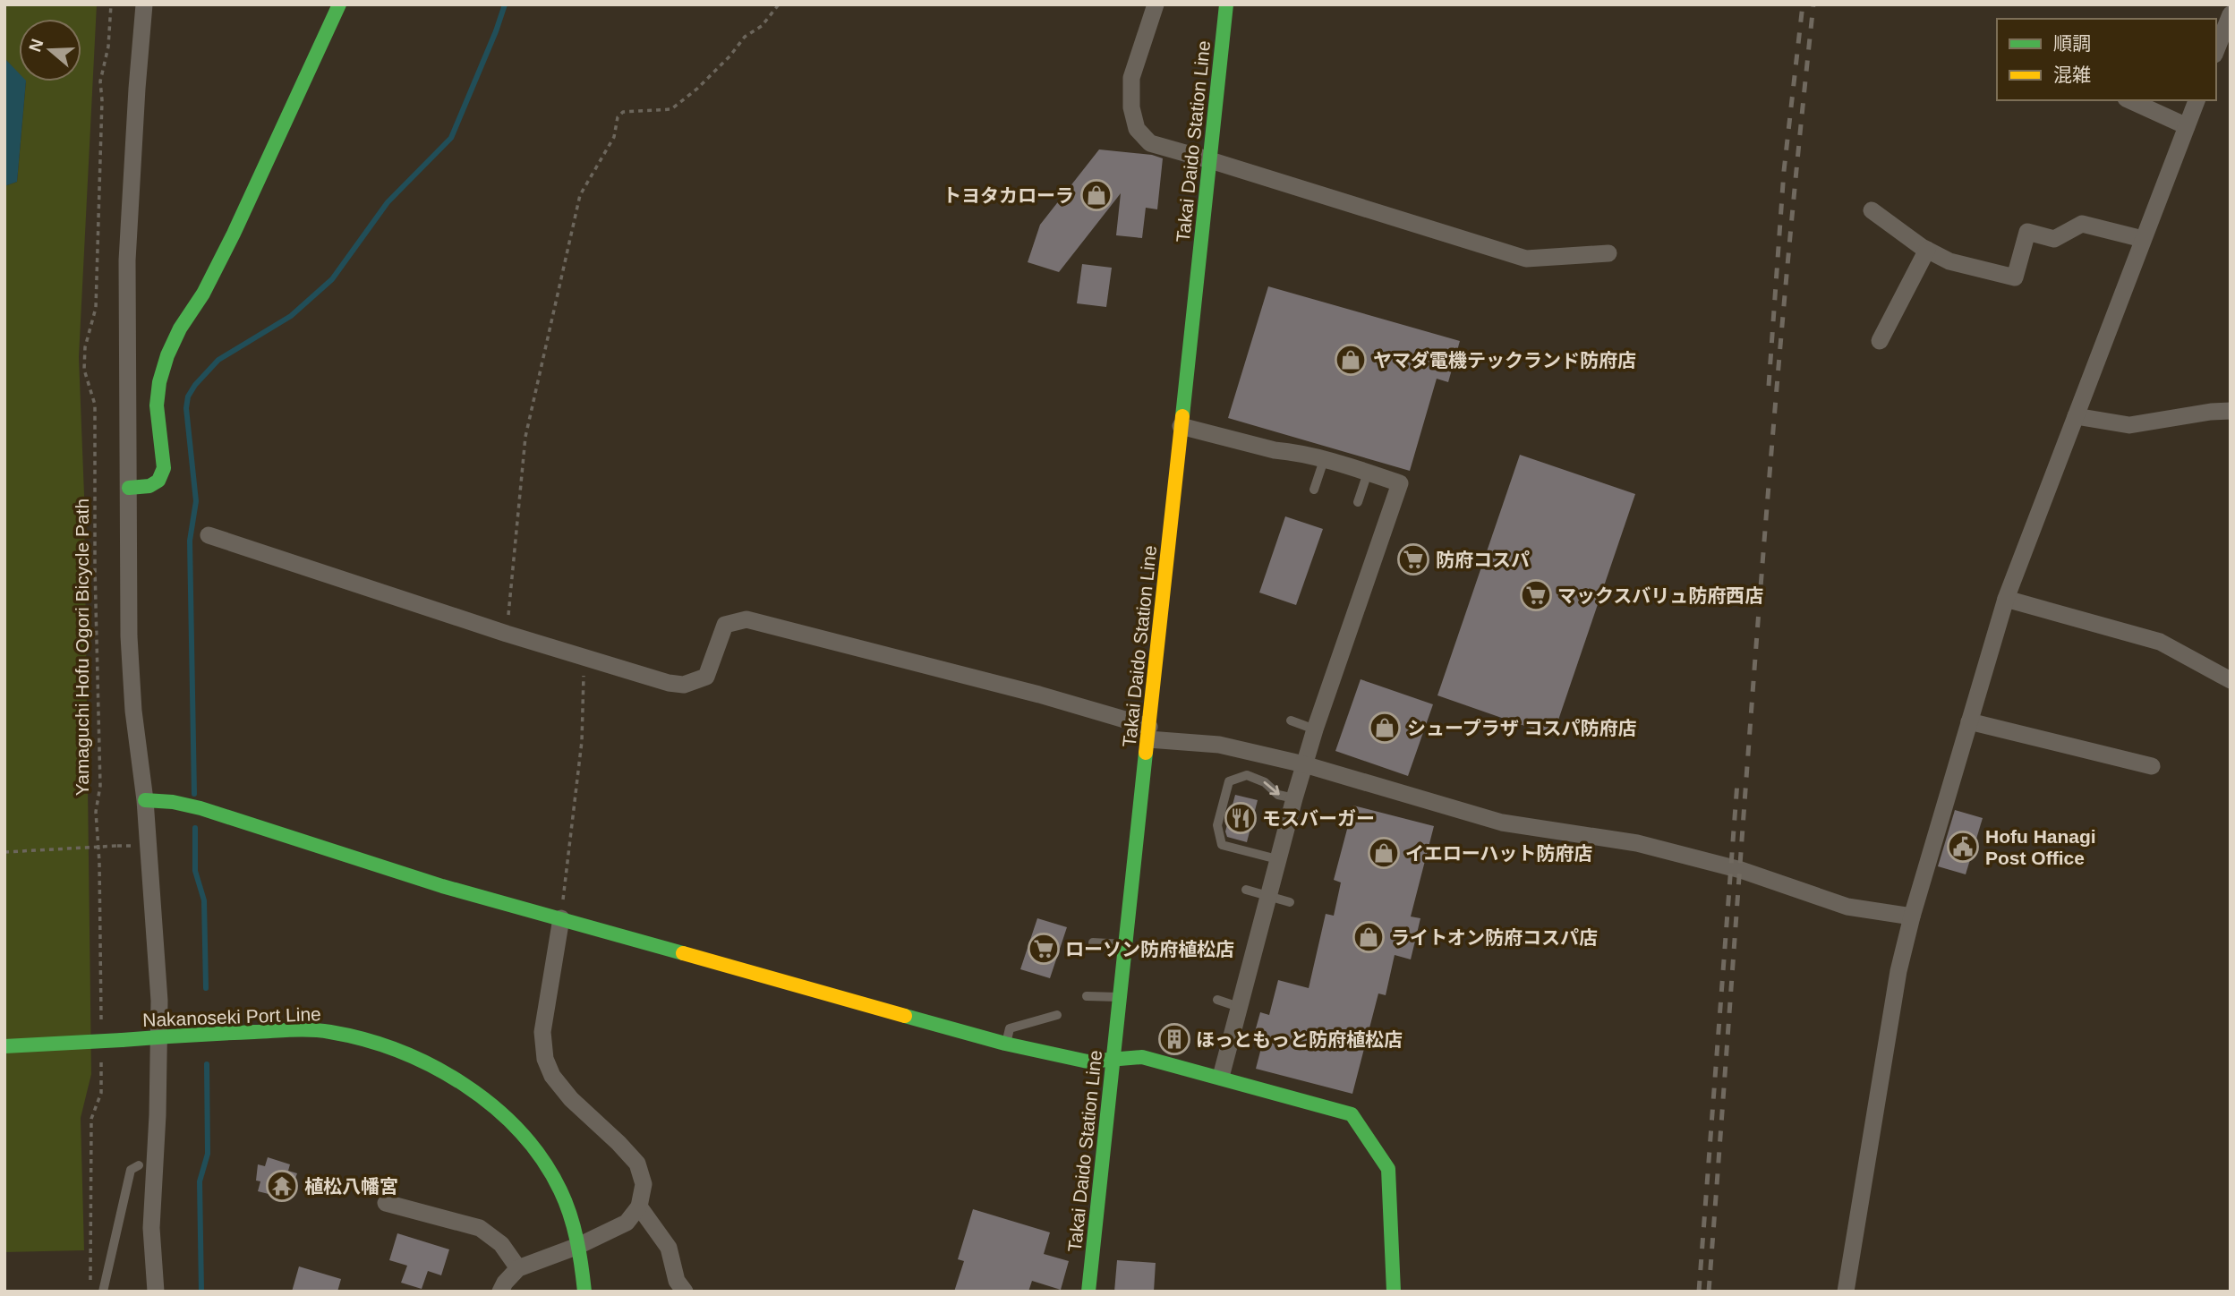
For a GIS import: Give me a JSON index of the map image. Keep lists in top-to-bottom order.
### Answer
{
  "streets": {
    "main road": ["Takai Daido Station Line", "Nakanoseki Port Line"],
    "path": ["Yamaguchi Hofu Ogori Bicycle Path"]
  },
  "places": {
    "shop": [
      "トヨタカローラ",
      "ヤマダ電機テックランド防府店",
      "シュープラザ コスパ防府店",
      "イエローハット防府店",
      "ライトオン防府コスパ店"
    ],
    "supermarket": ["防府コスパ", "マックスバリュ防府西店", "ローソン防府植松店"],
    "restaurant": ["モスバーガー"],
    "public building": ["Hofu Hanagi Post Office"],
    "building": ["ほっともっと防府植松店"],
    "temple": ["植松八幡宮"]
  },
  "legend": ["順調", "混雑"],
  "north": "left"
}
